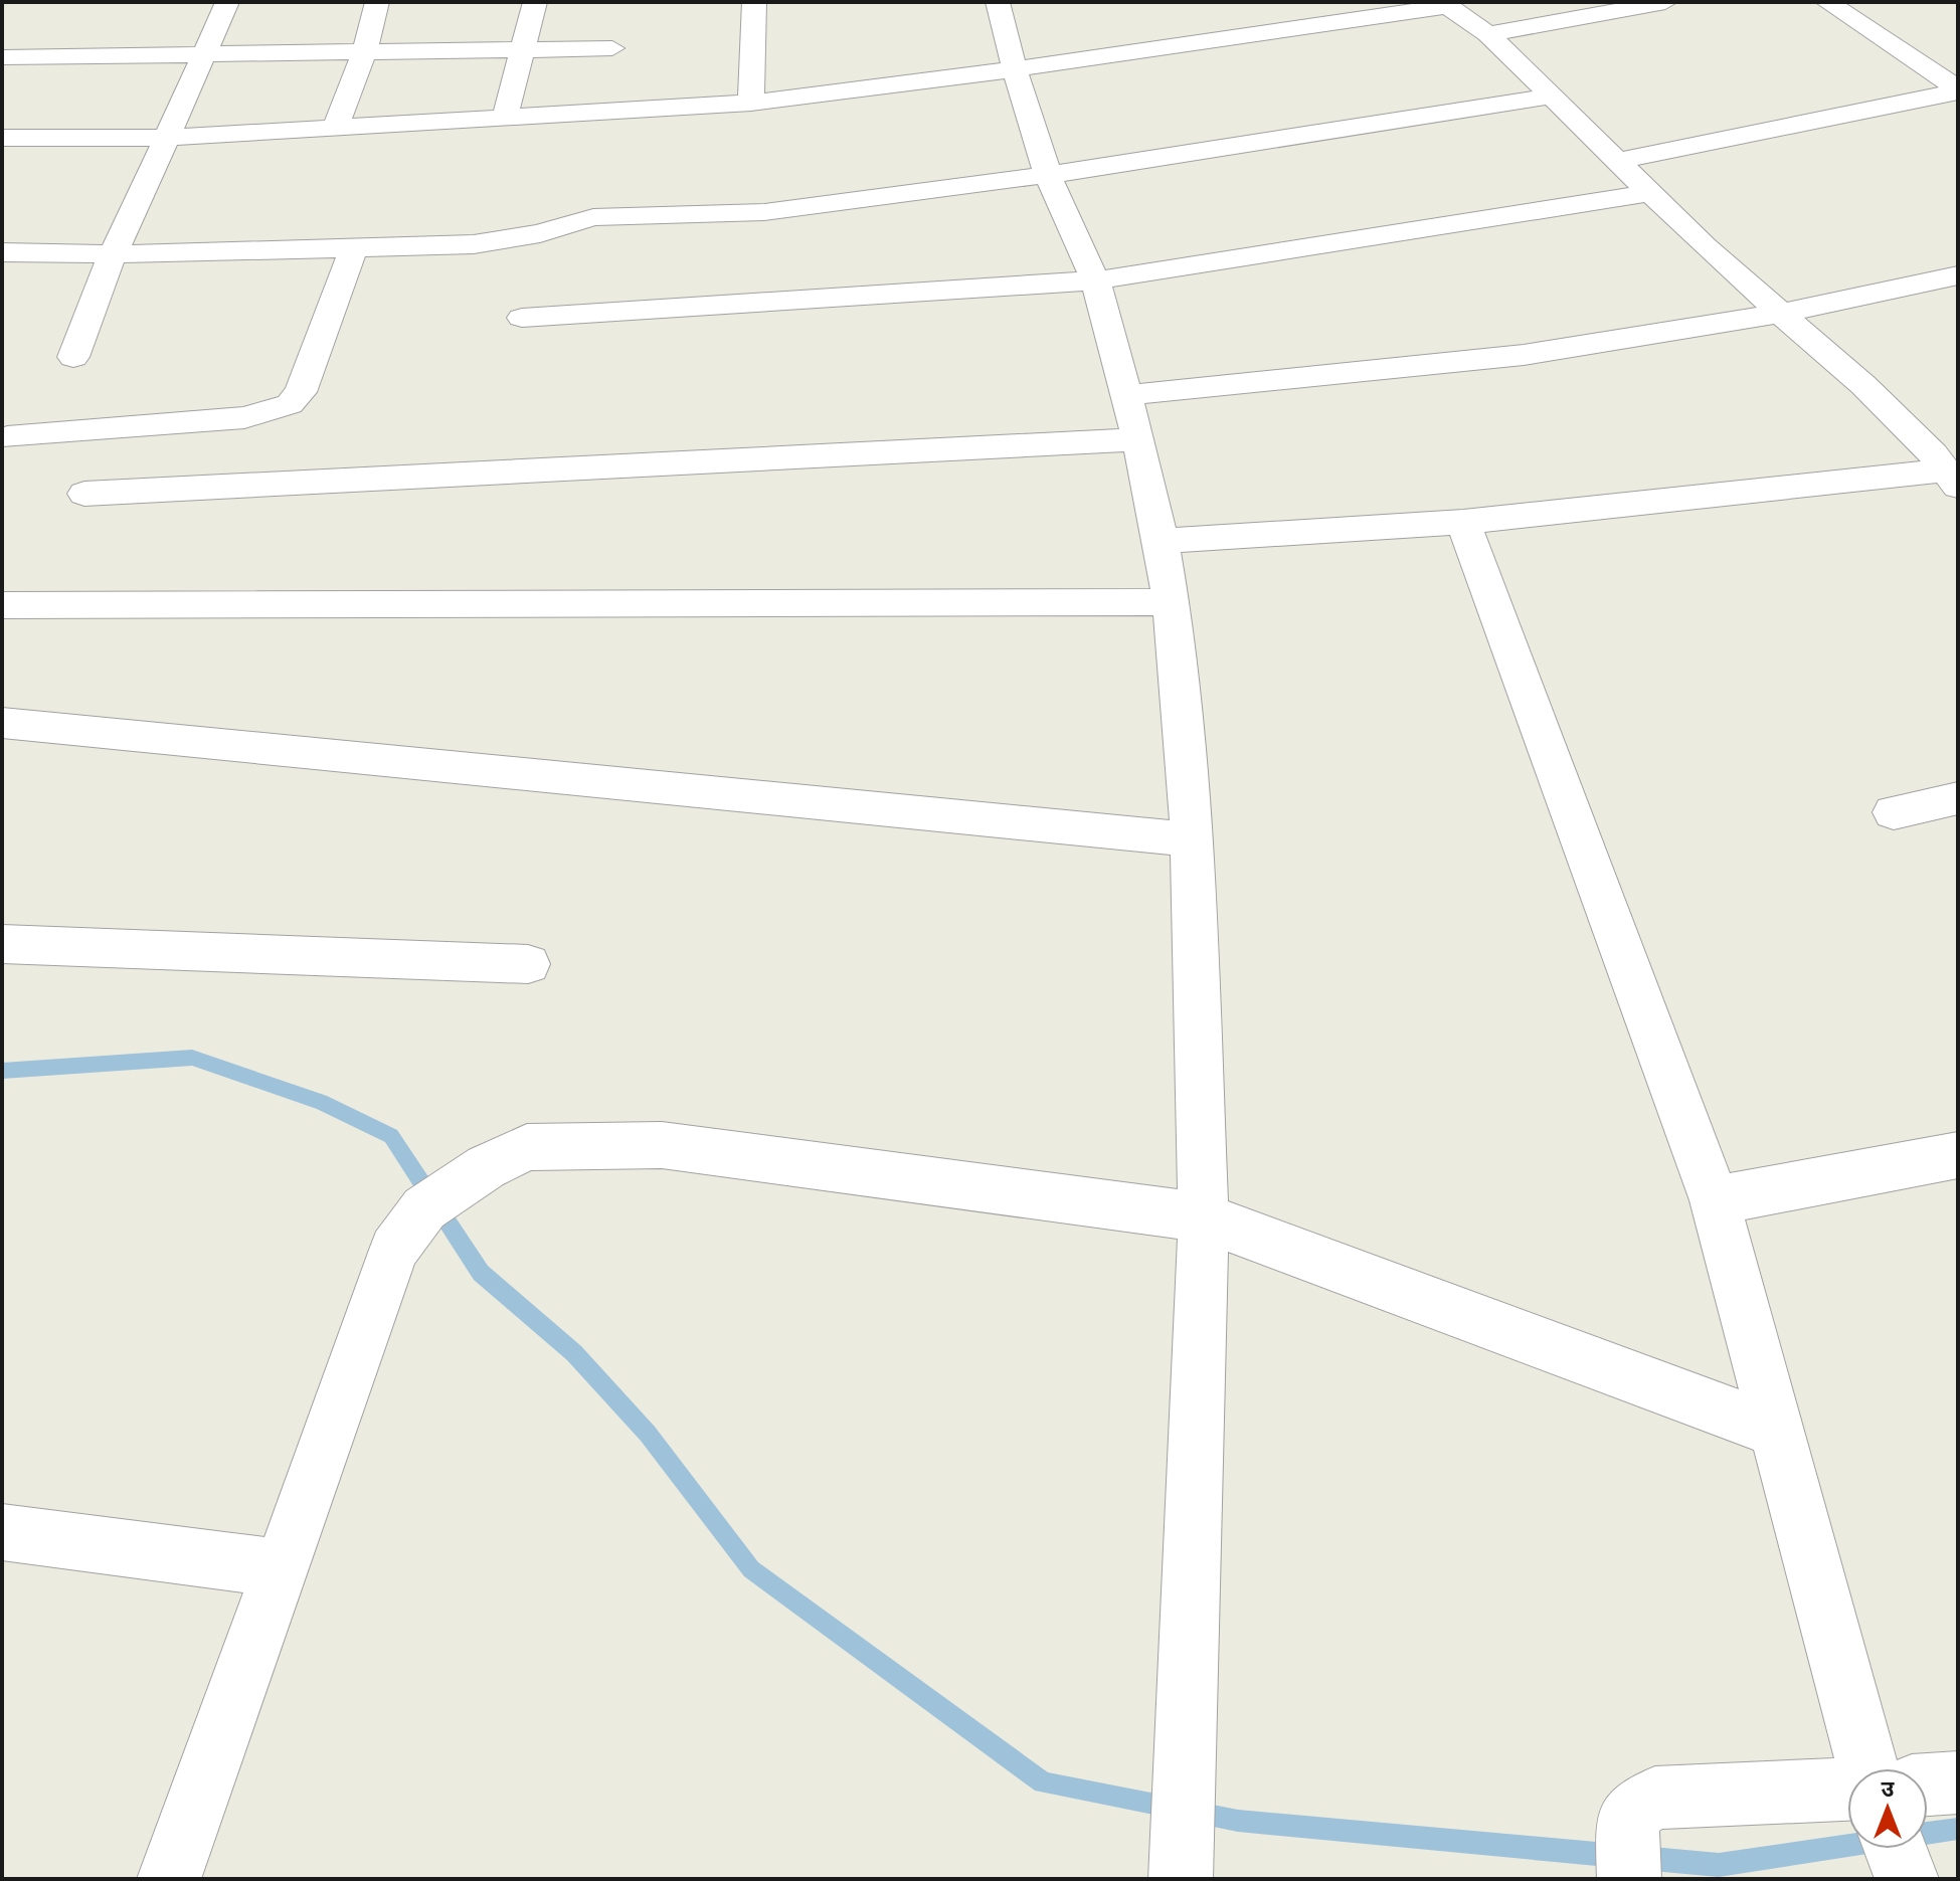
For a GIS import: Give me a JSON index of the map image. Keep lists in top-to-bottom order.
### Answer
{
  "north": "top"
}
